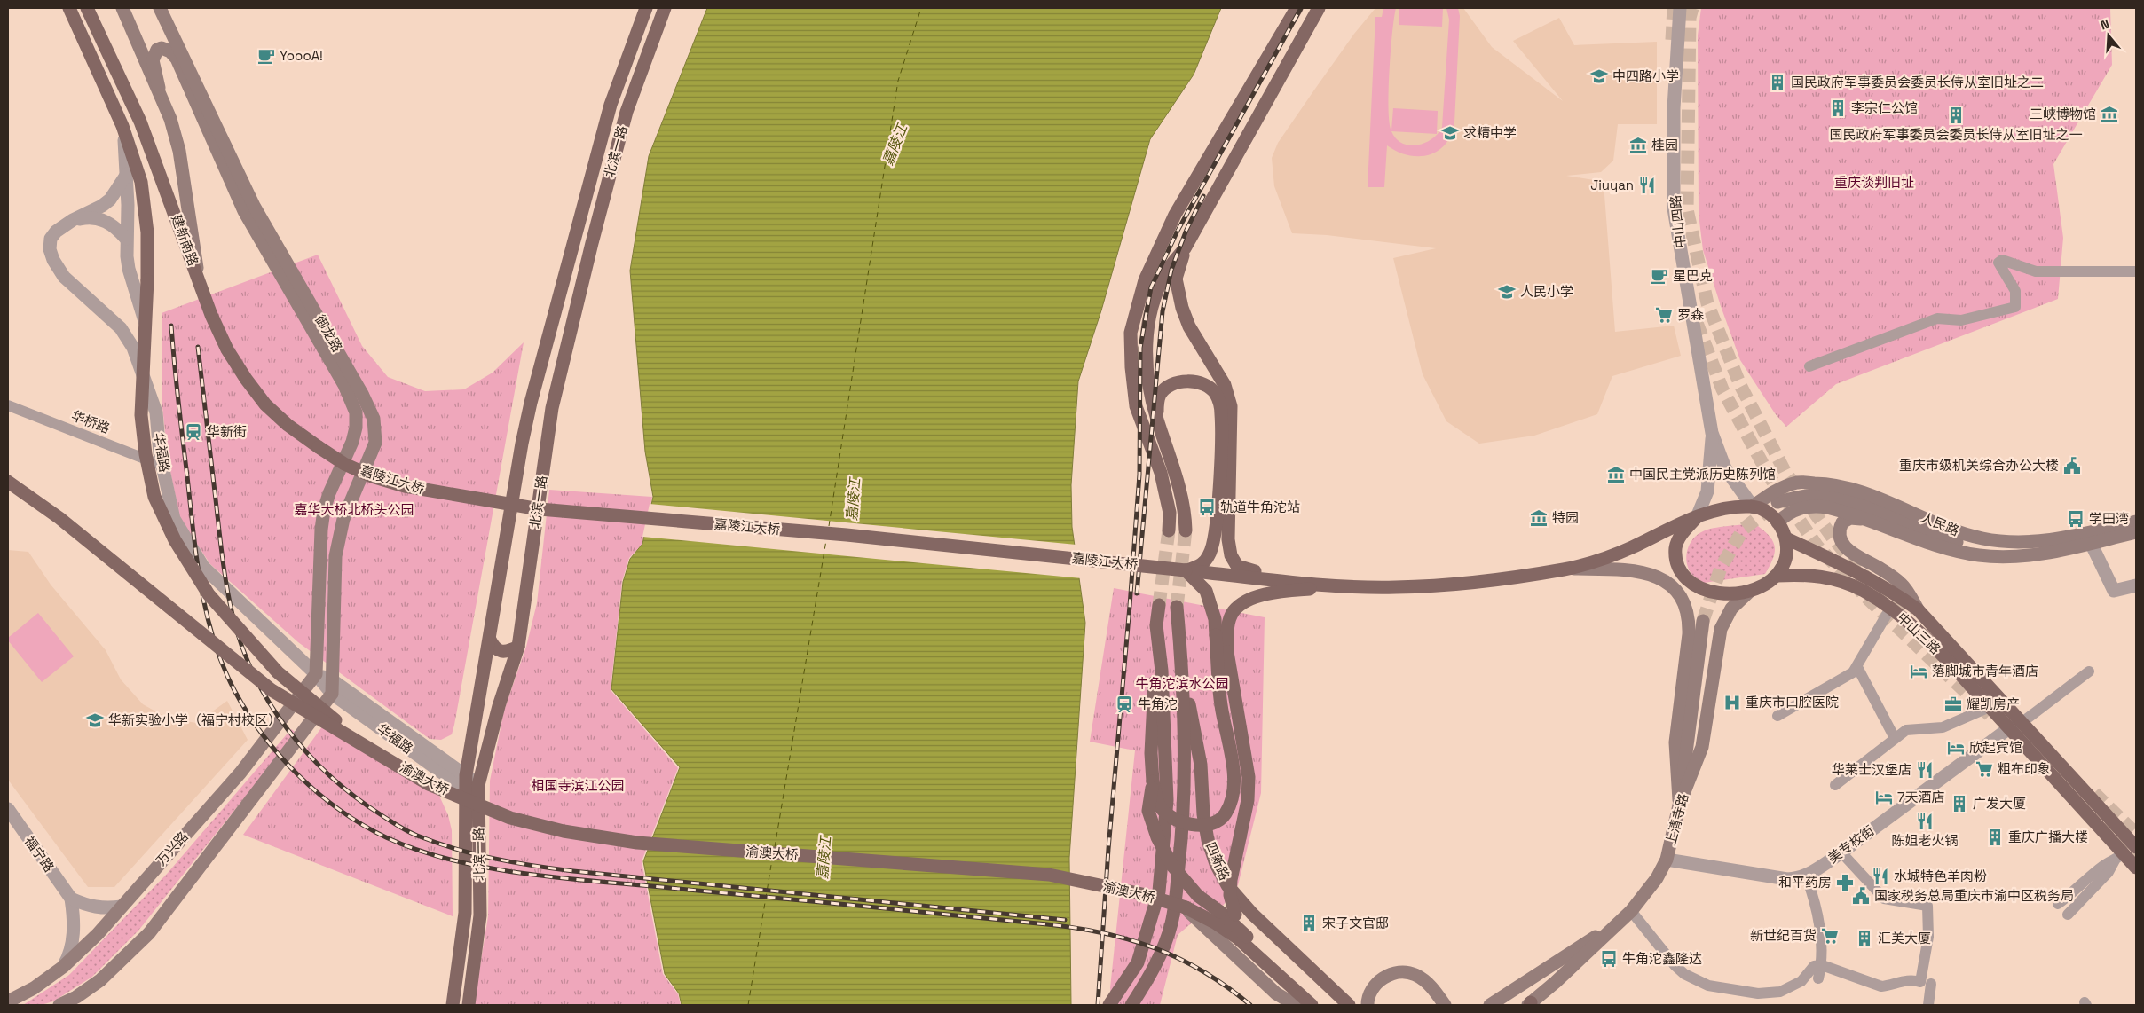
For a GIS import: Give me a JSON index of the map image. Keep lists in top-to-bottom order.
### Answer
{
  "streets": {
    "main road": [
      "北滨一路",
      "建新南路",
      "御龙路",
      "嘉陵江大桥",
      "人民路",
      "中山三路",
      "渝澳大桥",
      "上清寺路",
      "万兴路",
      "四新路"
    ],
    "street": [
      "中山四路",
      "华桥路",
      "华福路",
      "美专校街",
      "福宁路"
    ]
  },
  "crossings": [
    ["北滨一路", "华福路"],
    ["建新南路", "嘉陵江大桥"],
    ["御龙路", "华福路"],
    ["御龙路", "万兴路"],
    ["华桥路", "华福路"],
    ["华福路", "万兴路"],
    ["人民路", "中山三路"],
    ["人民路", "上清寺路"],
    ["中山三路", "上清寺路"],
    ["中山三路", "美专校街"],
    ["上清寺路", "美专校街"]
  ],
  "water": ["嘉陵江"],
  "parks": [
    "重庆谈判旧址",
    "嘉华大桥北桥头公园",
    "牛角沱滨水公园",
    "相国寺滨江公园"
  ],
  "places": {
    "cafe": ["YoooA!", "星巴克"],
    "school or university": [
      "中四路小学",
      "求精中学",
      "人民小学",
      "华新实验小学（福宁村校区）"
    ],
    "building": [
      "国民政府军事委员会委员长侍从室旧址之二",
      "李宗仁公馆",
      "国民政府军事委员会委员长侍从室旧址之一",
      "广发大厦",
      "重庆广播大楼",
      "宋子文官邸",
      "汇美大厦"
    ],
    "museum": [
      "三峡博物馆",
      "桂园",
      "中国民主党派历史陈列馆",
      "特园"
    ],
    "restaurant": [
      "Jiuyan",
      "华莱士汉堡店",
      "陈姐老火锅",
      "水城特色羊肉粉"
    ],
    "supermarket": ["罗森", "粗布印象", "新世纪百货"],
    "station": ["华新街", "牛角沱"],
    "public building": ["重庆市级机关综合办公大楼", "国家税务总局重庆市渝中区税务局"],
    "bus stop": ["轨道牛角沱站", "学田湾", "牛角沱鑫隆达"],
    "hotel": ["落脚城市青年酒店", "欣起宾馆", "7天酒店"],
    "hospital": ["重庆市口腔医院"],
    "office": ["耀凯房产"],
    "pharmacy": ["和平药房"]
  },
  "north": "top"
}
